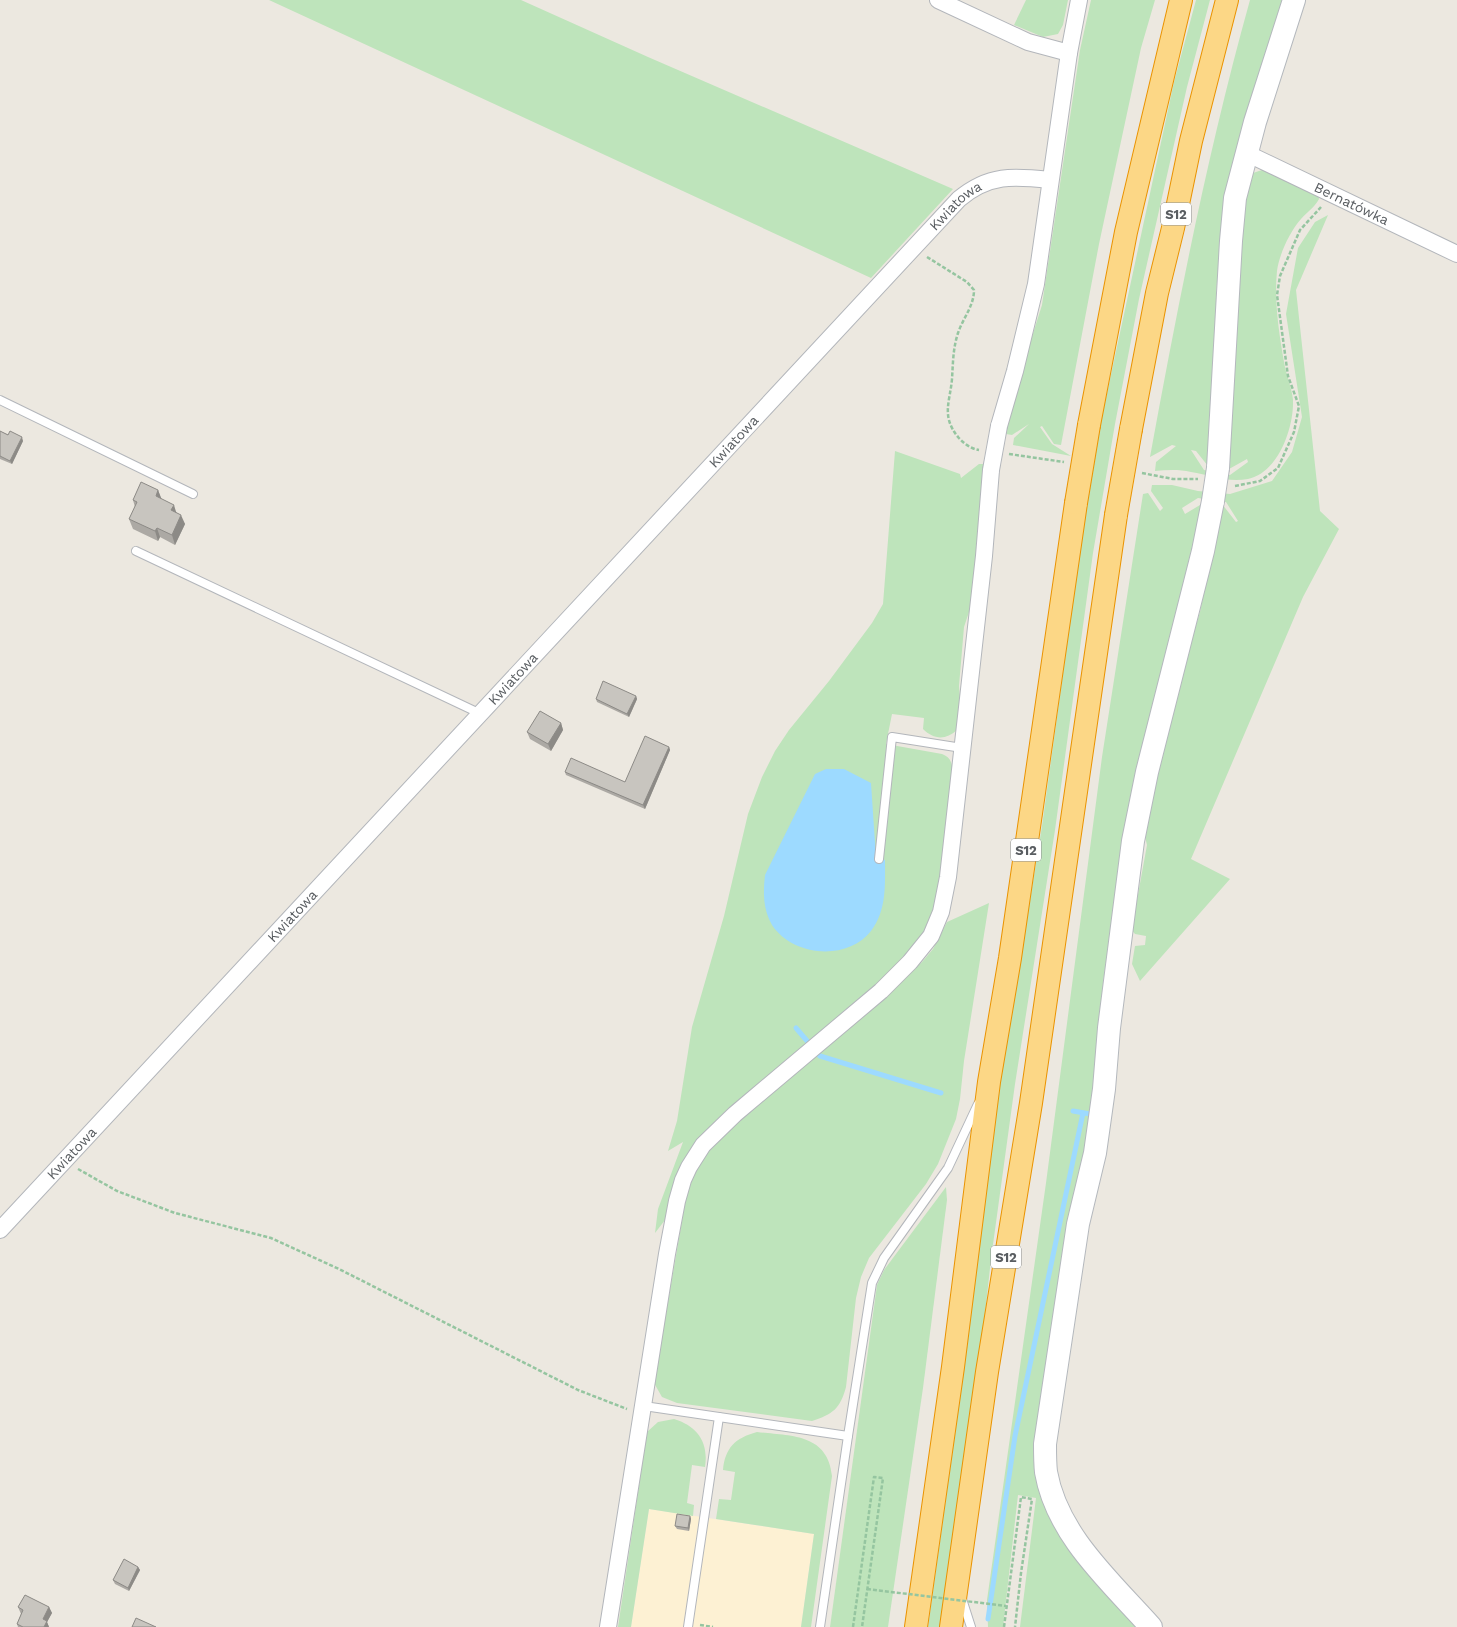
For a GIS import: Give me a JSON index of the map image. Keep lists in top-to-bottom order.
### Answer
{
  "streets": {
    "highway": ["S12"],
    "street": ["Bernatówka", "Kwiatowa"]
  }
}
